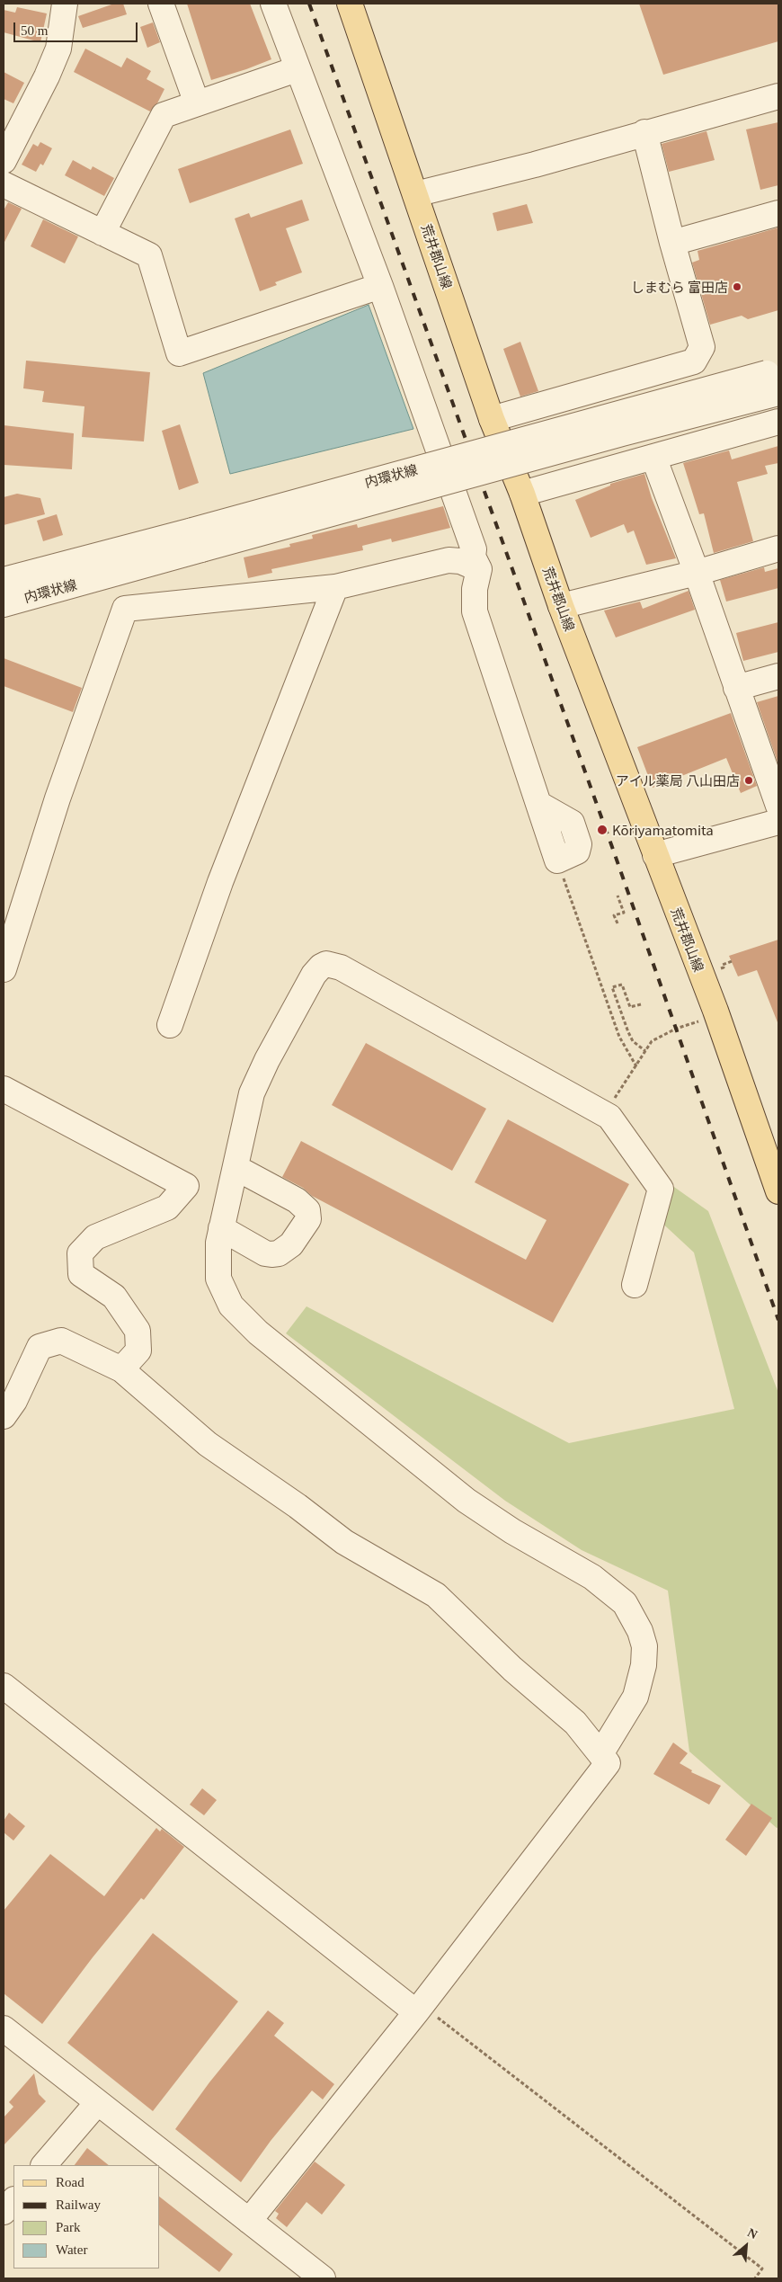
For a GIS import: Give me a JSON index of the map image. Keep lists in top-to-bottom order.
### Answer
{
  "streets": {
    "main road": ["荒井郡山線"],
    "street": ["内環状線"]
  },
  "places": ["しまむら 富田店", "アイル薬局 八山田店", "Kōriyamatomita"],
  "legend": [
    "Road",
    "Railway",
    "Park",
    "Water"
  ],
  "scale_bar": "50 m",
  "north": "top right"
}
